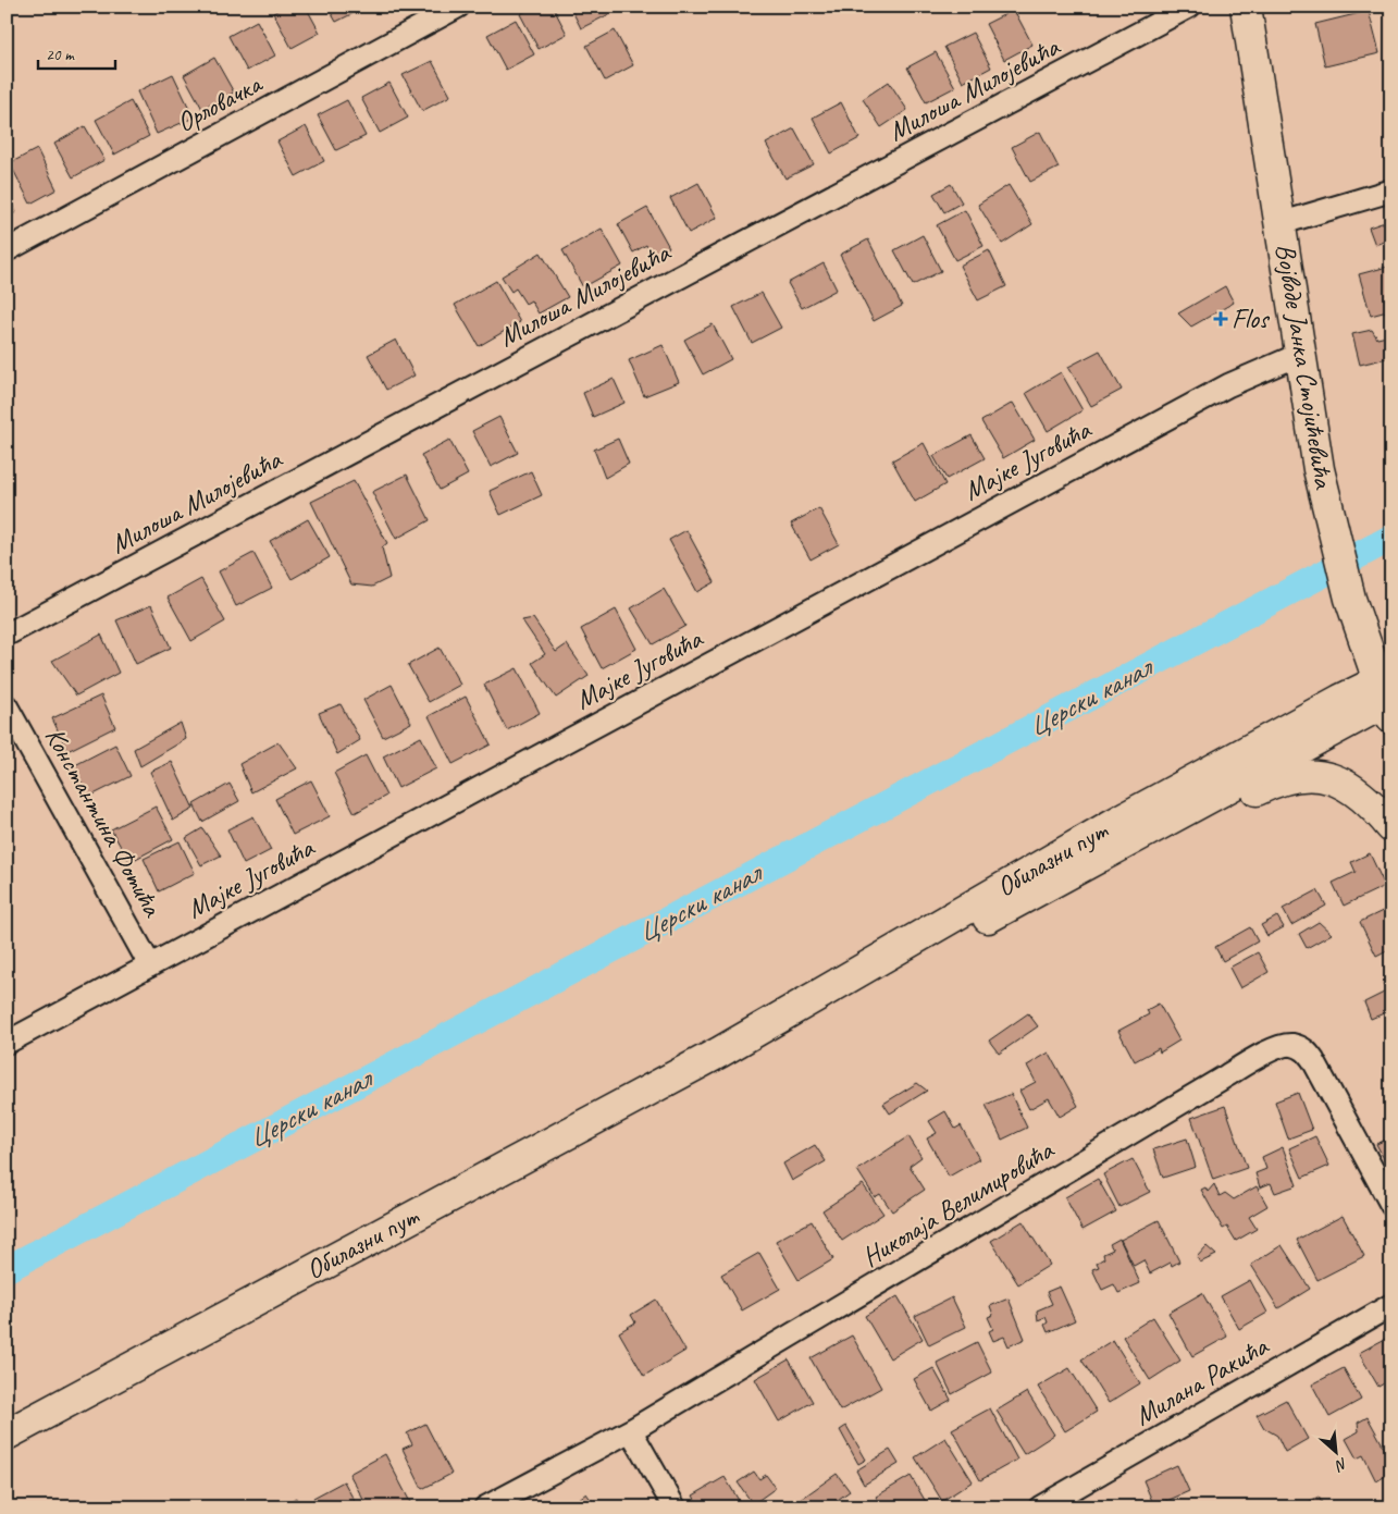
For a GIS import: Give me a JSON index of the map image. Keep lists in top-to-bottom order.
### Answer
{
  "streets": {
    "main road": ["Војводе Јанка Стојићевића", "Обилазни пут"],
    "street": [
      "Милоша Милојевића",
      "Орловачка",
      "Мајке Југовића",
      "Константина Фотића",
      "Николаја Велимировића",
      "Милана Ракића"
    ]
  },
  "crossings": [
    ["Војводе Јанка Стојићевића", "Мајке Југовића"],
    ["Војводе Јанка Стојићевића", "Обилазни пут"],
    ["Мајке Југовића", "Константина Фотића"]
  ],
  "water": ["Церски канал"],
  "places": {
    "health": ["Flos"]
  },
  "scale_bar": "20 m",
  "north": "bottom right"
}
